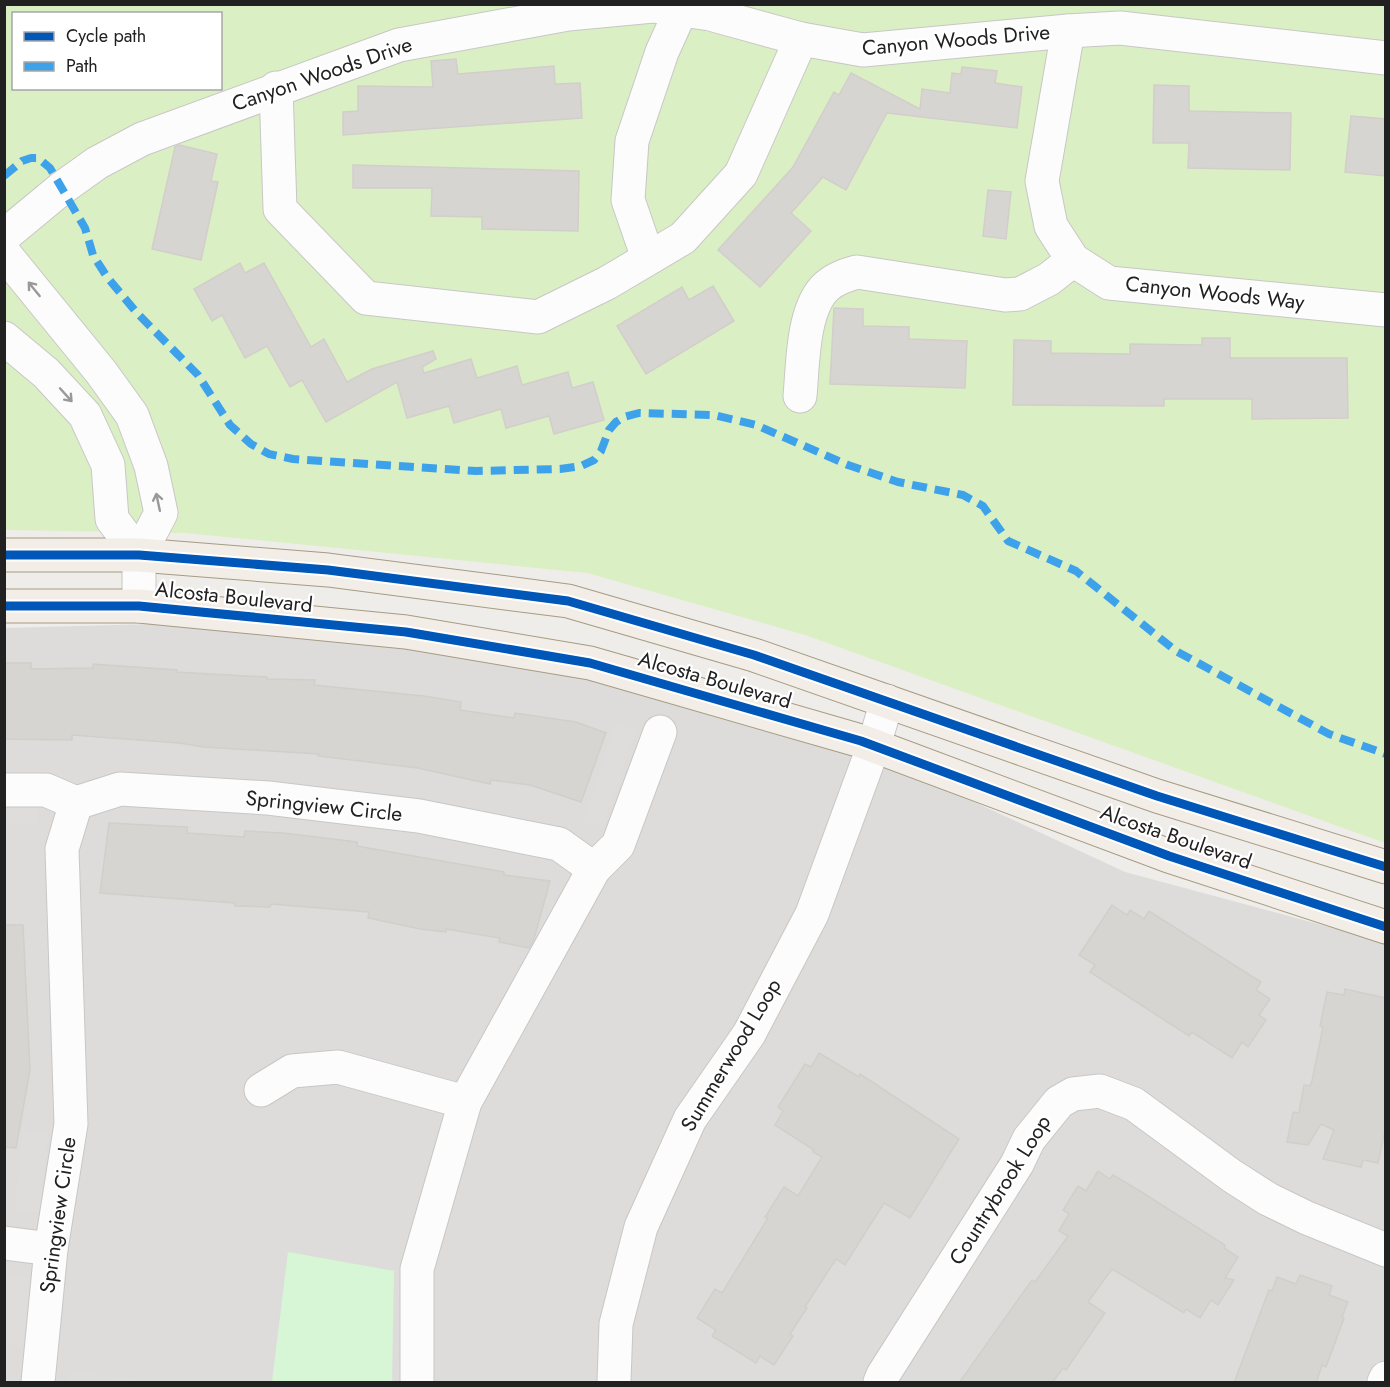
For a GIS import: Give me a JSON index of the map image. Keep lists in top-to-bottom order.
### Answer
{
  "streets": {
    "main road": ["Alcosta Boulevard"],
    "street": [
      "Canyon Woods Drive",
      "Canyon Woods Way",
      "Springview Circle",
      "Summerwood Loop",
      "Countrybrook Loop"
    ]
  },
  "crossings": [
    ["Canyon Woods Drive", "Canyon Woods Way"],
    ["Alcosta Boulevard", "Summerwood Loop"]
  ],
  "legend": ["Cycle path", "Path"]
}
